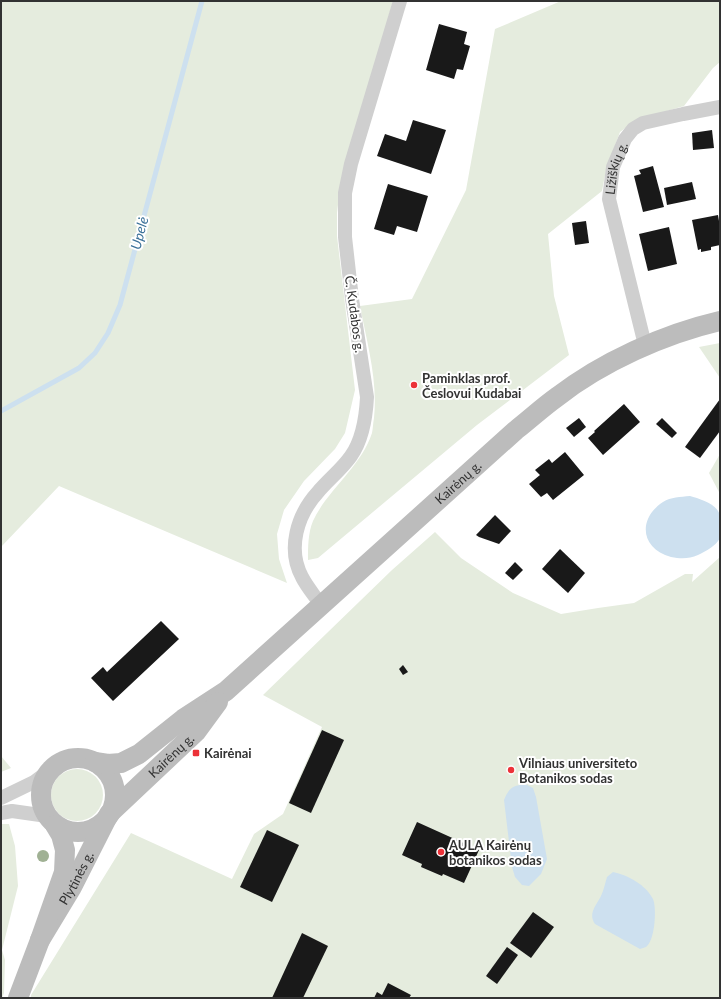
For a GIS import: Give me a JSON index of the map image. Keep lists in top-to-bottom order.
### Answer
{
  "streets": {
    "main road": ["Kairėnų g.", "Plytinės g."],
    "street": ["Ližiškių g.", "Č. Kudabos g."]
  },
  "crossings": [
    ["Ližiškių g.", "Kairėnų g."],
    ["Č. Kudabos g.", "Kairėnų g."],
    ["Kairėnų g.", "Plytinės g."]
  ],
  "water": ["Upelė"],
  "places": {
    "other": ["Paminklas prof. Česlovui Kudabai", "Vilniaus universiteto Botanikos sodas", "AULA Kairėnų botanikos sodas"],
    "transit": ["Kairėnai"]
  }
}
